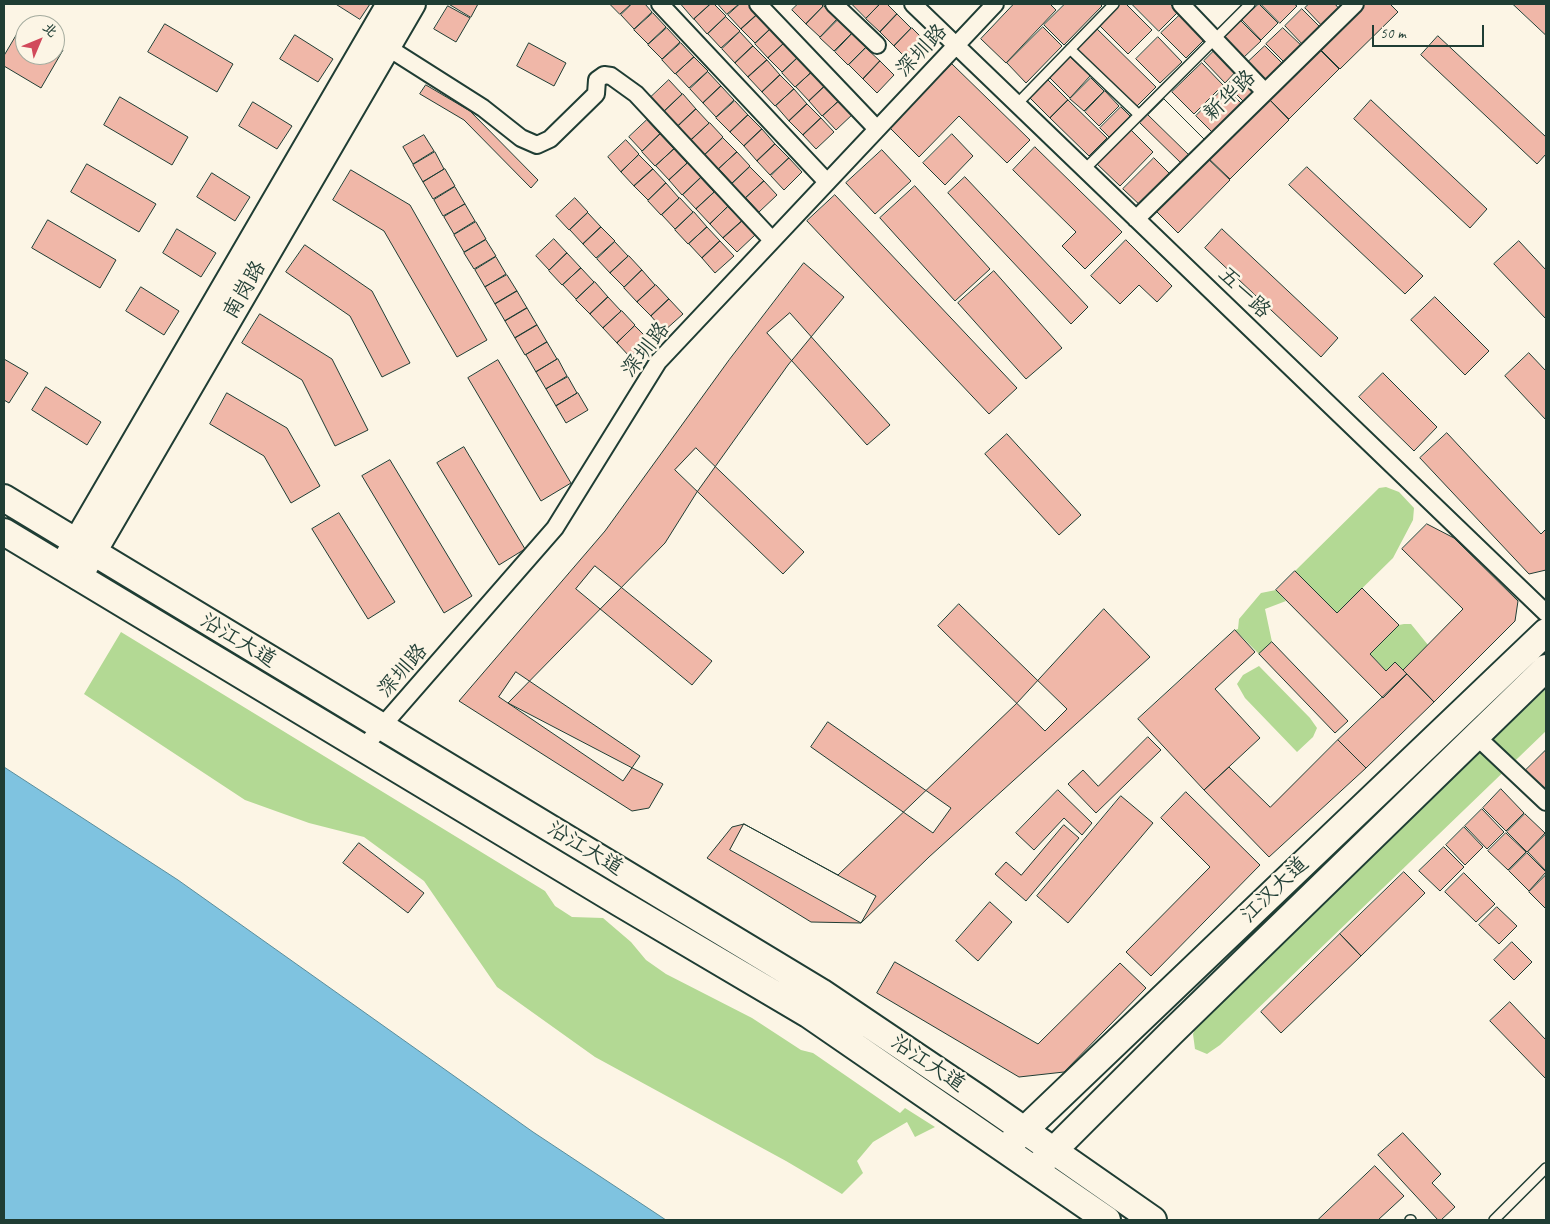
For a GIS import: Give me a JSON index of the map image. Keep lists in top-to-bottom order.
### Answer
{
  "streets": {
    "main road": ["南岗路", "沿江大道", "江汉大道"],
    "street": ["深圳路", "新华路", "五一路"]
  },
  "crossings": [
    ["深圳路", "五一路"],
    ["深圳路", "沿江大道"],
    ["新华路", "五一路"],
    ["南岗路", "沿江大道"],
    ["沿江大道", "江汉大道"]
  ],
  "scale_bar": "50 m",
  "north": "top right"
}
